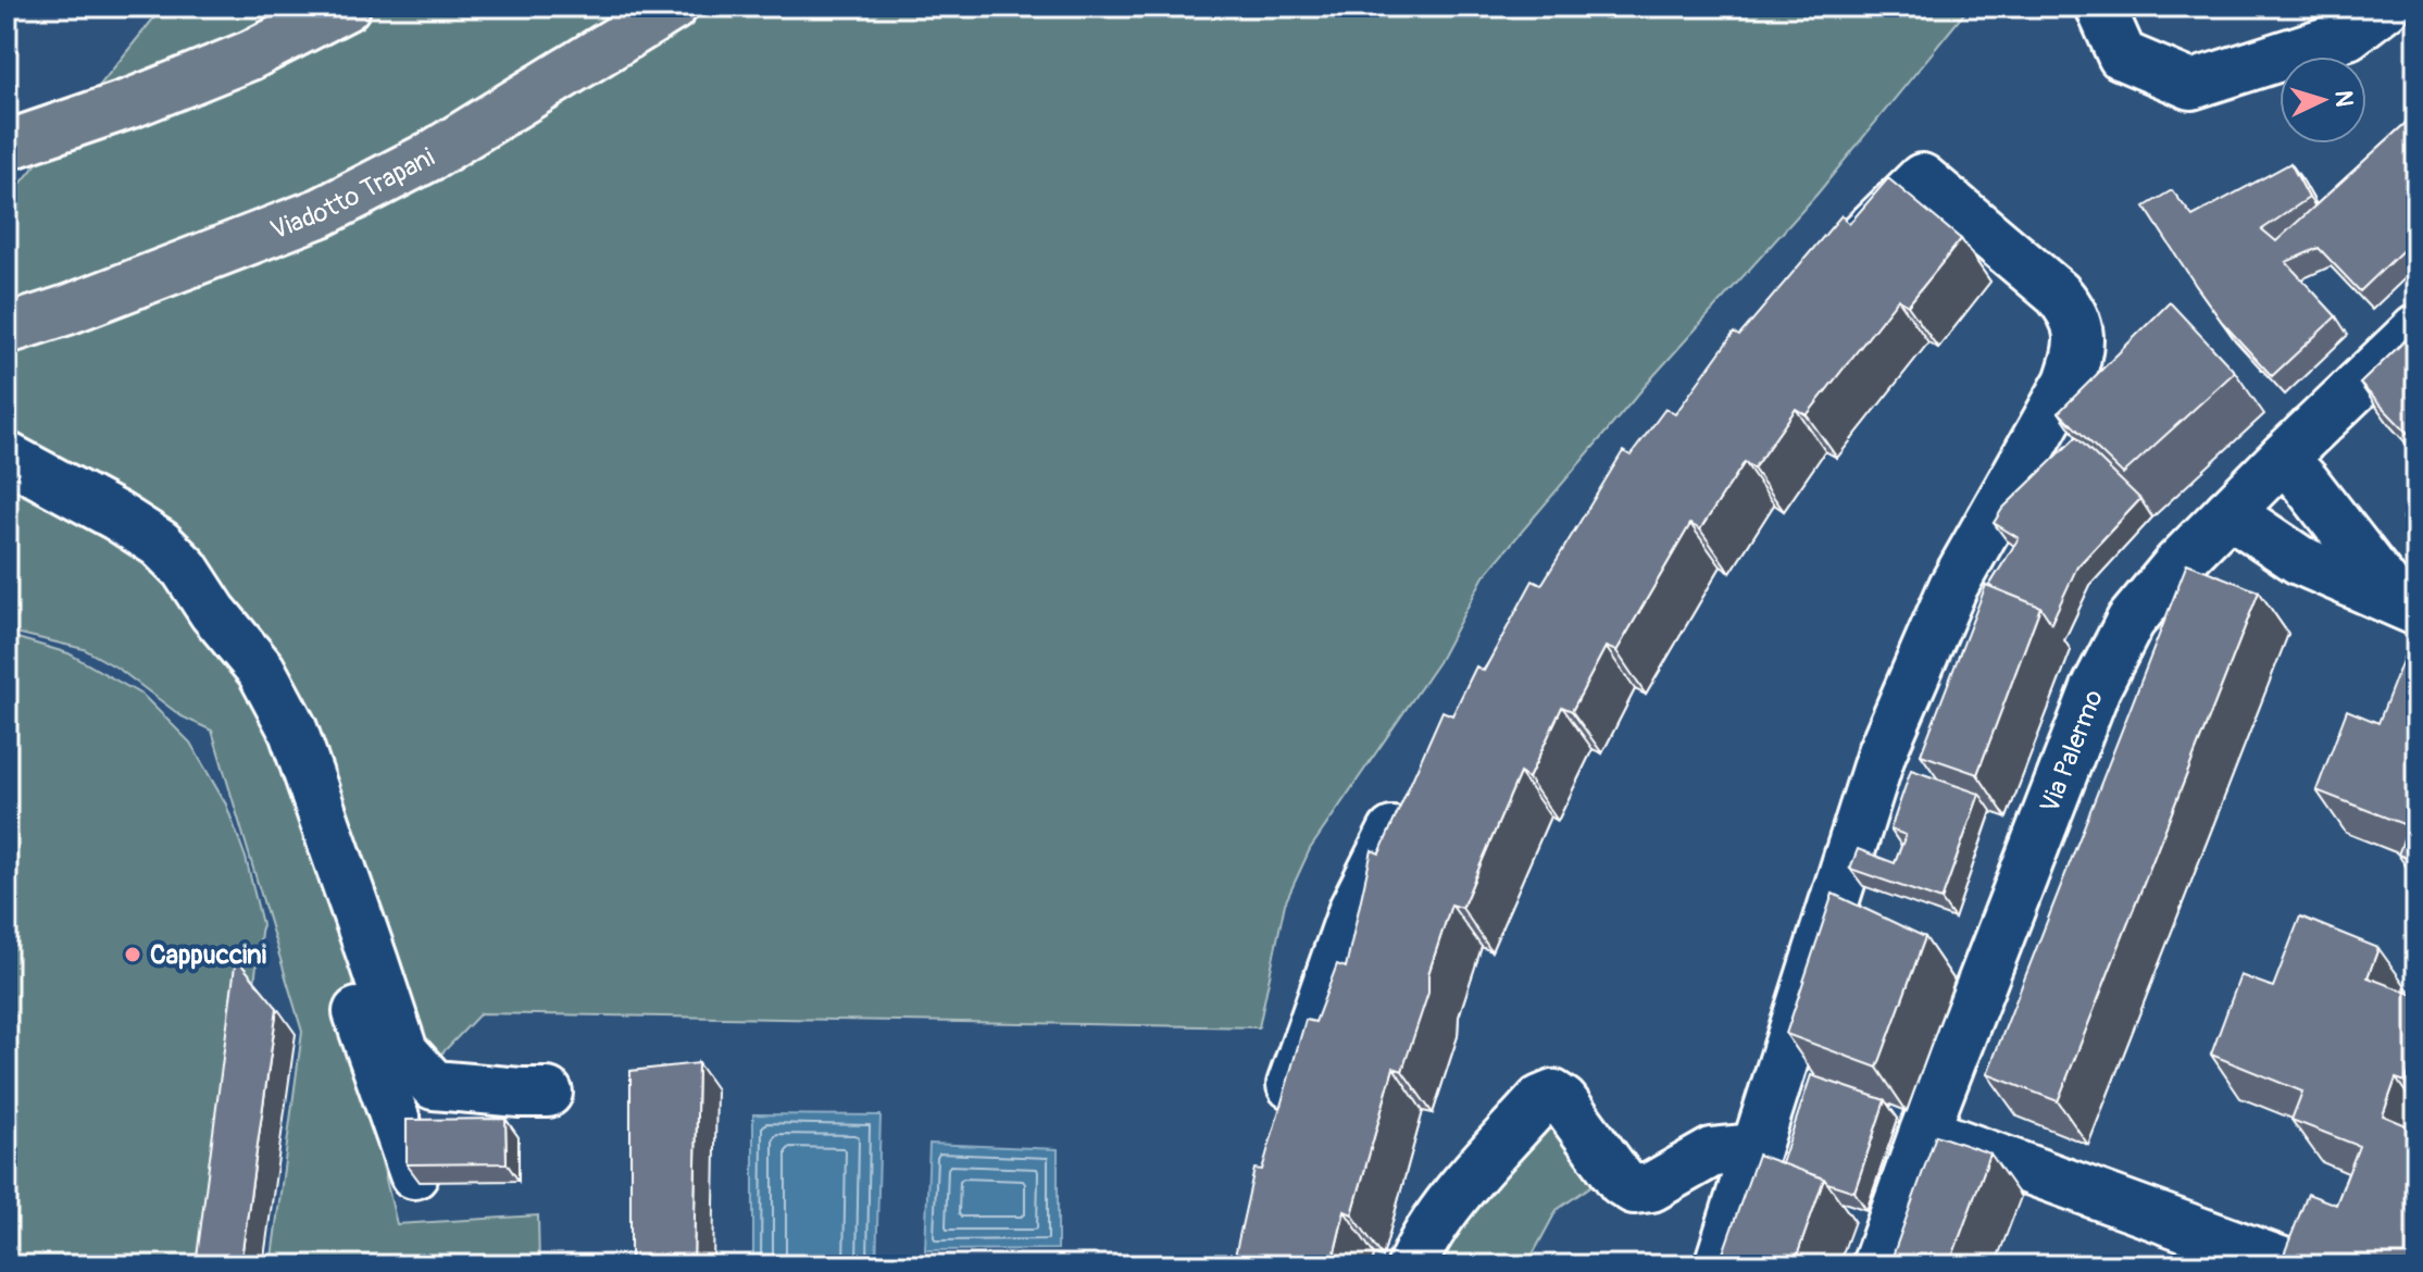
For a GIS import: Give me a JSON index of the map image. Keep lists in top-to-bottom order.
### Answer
{
  "streets": {
    "highway": ["Viadotto Trapani"],
    "street": ["Via Palermo"]
  },
  "places": ["Cappuccini"],
  "north": "right"
}
